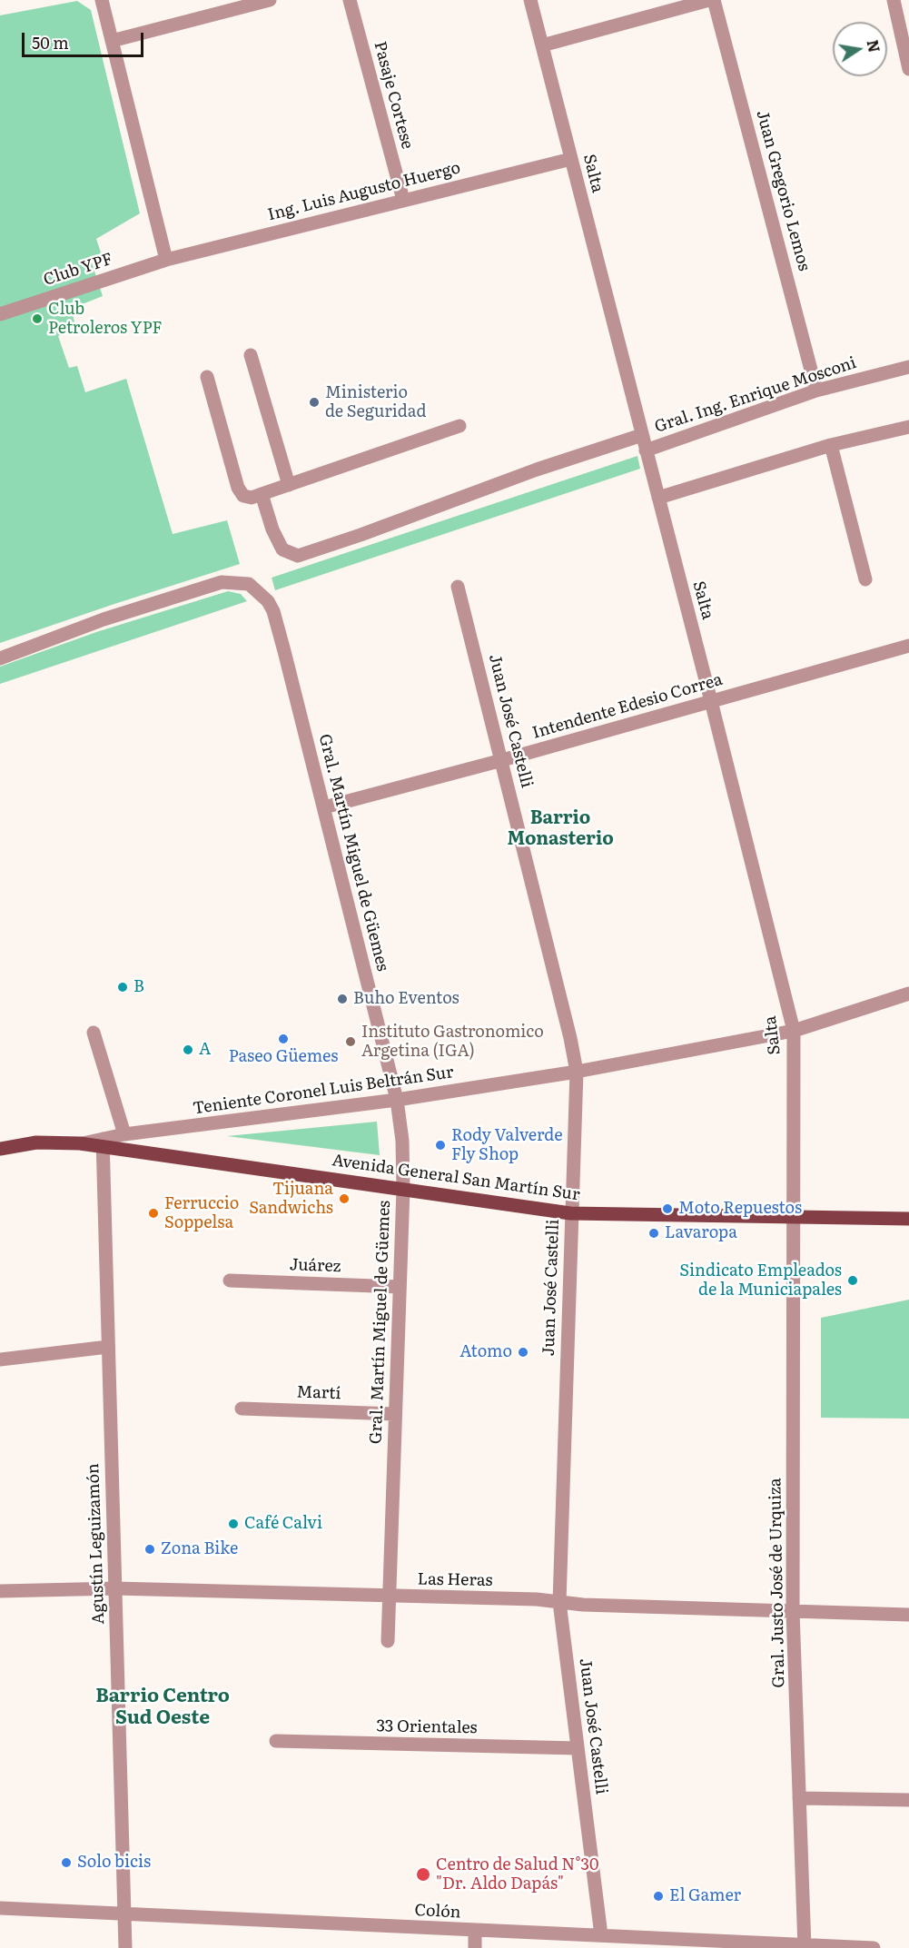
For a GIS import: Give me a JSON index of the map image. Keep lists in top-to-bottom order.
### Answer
{
  "streets": {
    "main road": ["Avenida General San Martín Sur"],
    "street": [
      "Pasaje Cortese",
      "Salta",
      "Juan Gregorio Lemos",
      "Ing. Luis Augusto Huergo",
      "Club YPF",
      "Gral. Ing. Enrique Mosconi",
      "Intendente Edesio Correa",
      "Juan José Castelli",
      "Gral. Martín Miguel de Güemes",
      "Teniente Coronel Luis Beltrán Sur",
      "Juárez",
      "Martí",
      "Agustín Leguizamón",
      "Las Heras",
      "Gral. Justo José de Urquiza",
      "33 Orientales",
      "Colón"
    ]
  },
  "crossings": [
    ["Pasaje Cortese", "Ing. Luis Augusto Huergo"],
    ["Salta", "Ing. Luis Augusto Huergo"],
    ["Salta", "Gral. Ing. Enrique Mosconi"],
    ["Salta", "Intendente Edesio Correa"],
    ["Salta", "Teniente Coronel Luis Beltrán Sur"],
    ["Salta", "Avenida General San Martín Sur"],
    ["Salta", "Gral. Justo José de Urquiza"],
    ["Juan Gregorio Lemos", "Gral. Ing. Enrique Mosconi"],
    ["Ing. Luis Augusto Huergo", "Club YPF"],
    ["Intendente Edesio Correa", "Juan José Castelli"],
    ["Intendente Edesio Correa", "Gral. Martín Miguel de Güemes"],
    ["Juan José Castelli", "Teniente Coronel Luis Beltrán Sur"],
    ["Juan José Castelli", "Avenida General San Martín Sur"],
    ["Juan José Castelli", "Las Heras"],
    ["Juan José Castelli", "33 Orientales"],
    ["Juan José Castelli", "Colón"],
    ["Gral. Martín Miguel de Güemes", "Teniente Coronel Luis Beltrán Sur"],
    ["Gral. Martín Miguel de Güemes", "Avenida General San Martín Sur"],
    ["Gral. Martín Miguel de Güemes", "Juárez"],
    ["Gral. Martín Miguel de Güemes", "Martí"],
    ["Gral. Martín Miguel de Güemes", "Las Heras"],
    ["Teniente Coronel Luis Beltrán Sur", "Avenida General San Martín Sur"],
    ["Teniente Coronel Luis Beltrán Sur", "Agustín Leguizamón"],
    ["Avenida General San Martín Sur", "Agustín Leguizamón"],
    ["Avenida General San Martín Sur", "Gral. Justo José de Urquiza"],
    ["Agustín Leguizamón", "Las Heras"],
    ["Agustín Leguizamón", "Colón"],
    ["Las Heras", "Gral. Justo José de Urquiza"],
    ["Gral. Justo José de Urquiza", "Colón"]
  ],
  "districts": ["Barrio Monasterio", "Barrio Centro Sud Oeste"],
  "places": [
    "Club Petroleros YPF",
    "Ministerio de Seguridad",
    "B",
    "Buho Eventos",
    "Paseo Güemes",
    "Instituto Gastronomico Argetina (IGA)",
    "A",
    "Rody Valverde Fly Shop",
    "Tijuana Sandwichs",
    "Moto Repuestos",
    "Ferruccio Soppelsa",
    "Lavaropa",
    "Sindicato Empleados de la Municiapales",
    "Atomo",
    "Café Calvi",
    "Zona Bike",
    "Solo bicis",
    "Centro de Salud N°30 \"Dr. Aldo Dapás\"",
    "El Gamer"
  ],
  "scale_bar": "50 m",
  "north": "right"
}
